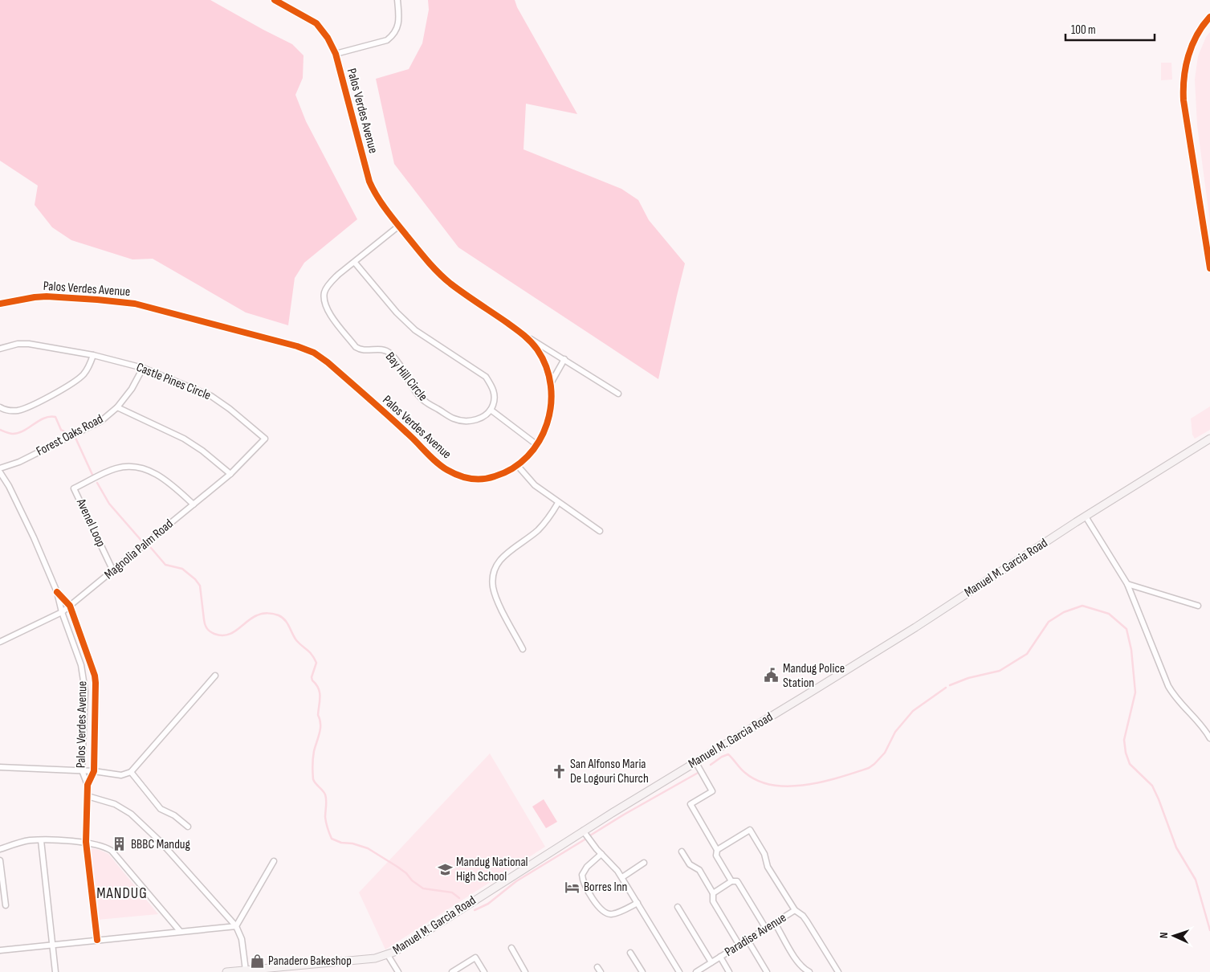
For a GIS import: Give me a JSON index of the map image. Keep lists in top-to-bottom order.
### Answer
{
  "streets": {
    "main road": ["Manuel M. Garcia Road"],
    "street": [
      "Palos Verdes Avenue",
      "Bay Hill Circle",
      "Castle Pines Circle",
      "Forest Oaks Road",
      "Avenel Loop",
      "Magnolia Palm Road",
      "Paradise Avenue"
    ]
  },
  "crossings": [
    ["Palos Verdes Avenue", "Bay Hill Circle"],
    ["Palos Verdes Avenue", "Magnolia Palm Road"],
    ["Castle Pines Circle", "Forest Oaks Road"],
    ["Castle Pines Circle", "Magnolia Palm Road"],
    ["Avenel Loop", "Magnolia Palm Road"]
  ],
  "districts": ["MANDUG"],
  "places": {
    "public building": ["Mandug Police Station"],
    "church": ["San Alfonso Maria De Logouri Church"],
    "building": ["BBBC Mandug"],
    "school or university": ["Mandug National High School"],
    "hotel": ["Borres Inn"],
    "shop": ["Panadero Bakeshop"]
  },
  "scale_bar": "100 m",
  "north": "left"
}
